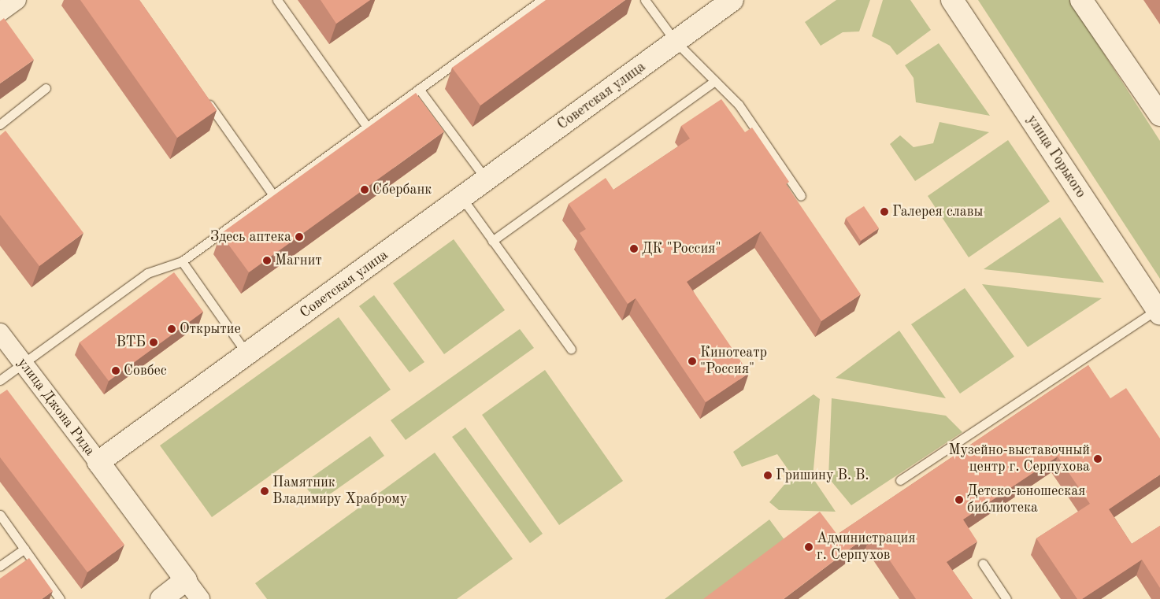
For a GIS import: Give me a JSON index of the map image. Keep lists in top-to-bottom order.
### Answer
{
  "streets": {
    "street": ["Советская улица", "улица Горького", "улица Джона Рида"]
  },
  "crossings": [
    ["Советская улица", "улица Джона Рида"]
  ],
  "places": [
    "Сбербанк",
    "Галерея славы",
    "Здесь аптека",
    "ДК \"Россия\"",
    "Магнит",
    "Открытие",
    "ВТБ",
    "Кинотеатр \"Россия\"",
    "Совбес",
    "Музейно-выставочный центр г. Серпухова",
    "Гришину В. В.",
    "Памятник Владимиру Храброму",
    "Детско-юношеская библиотека",
    "Администрация г. Серпухов"
  ]
}
